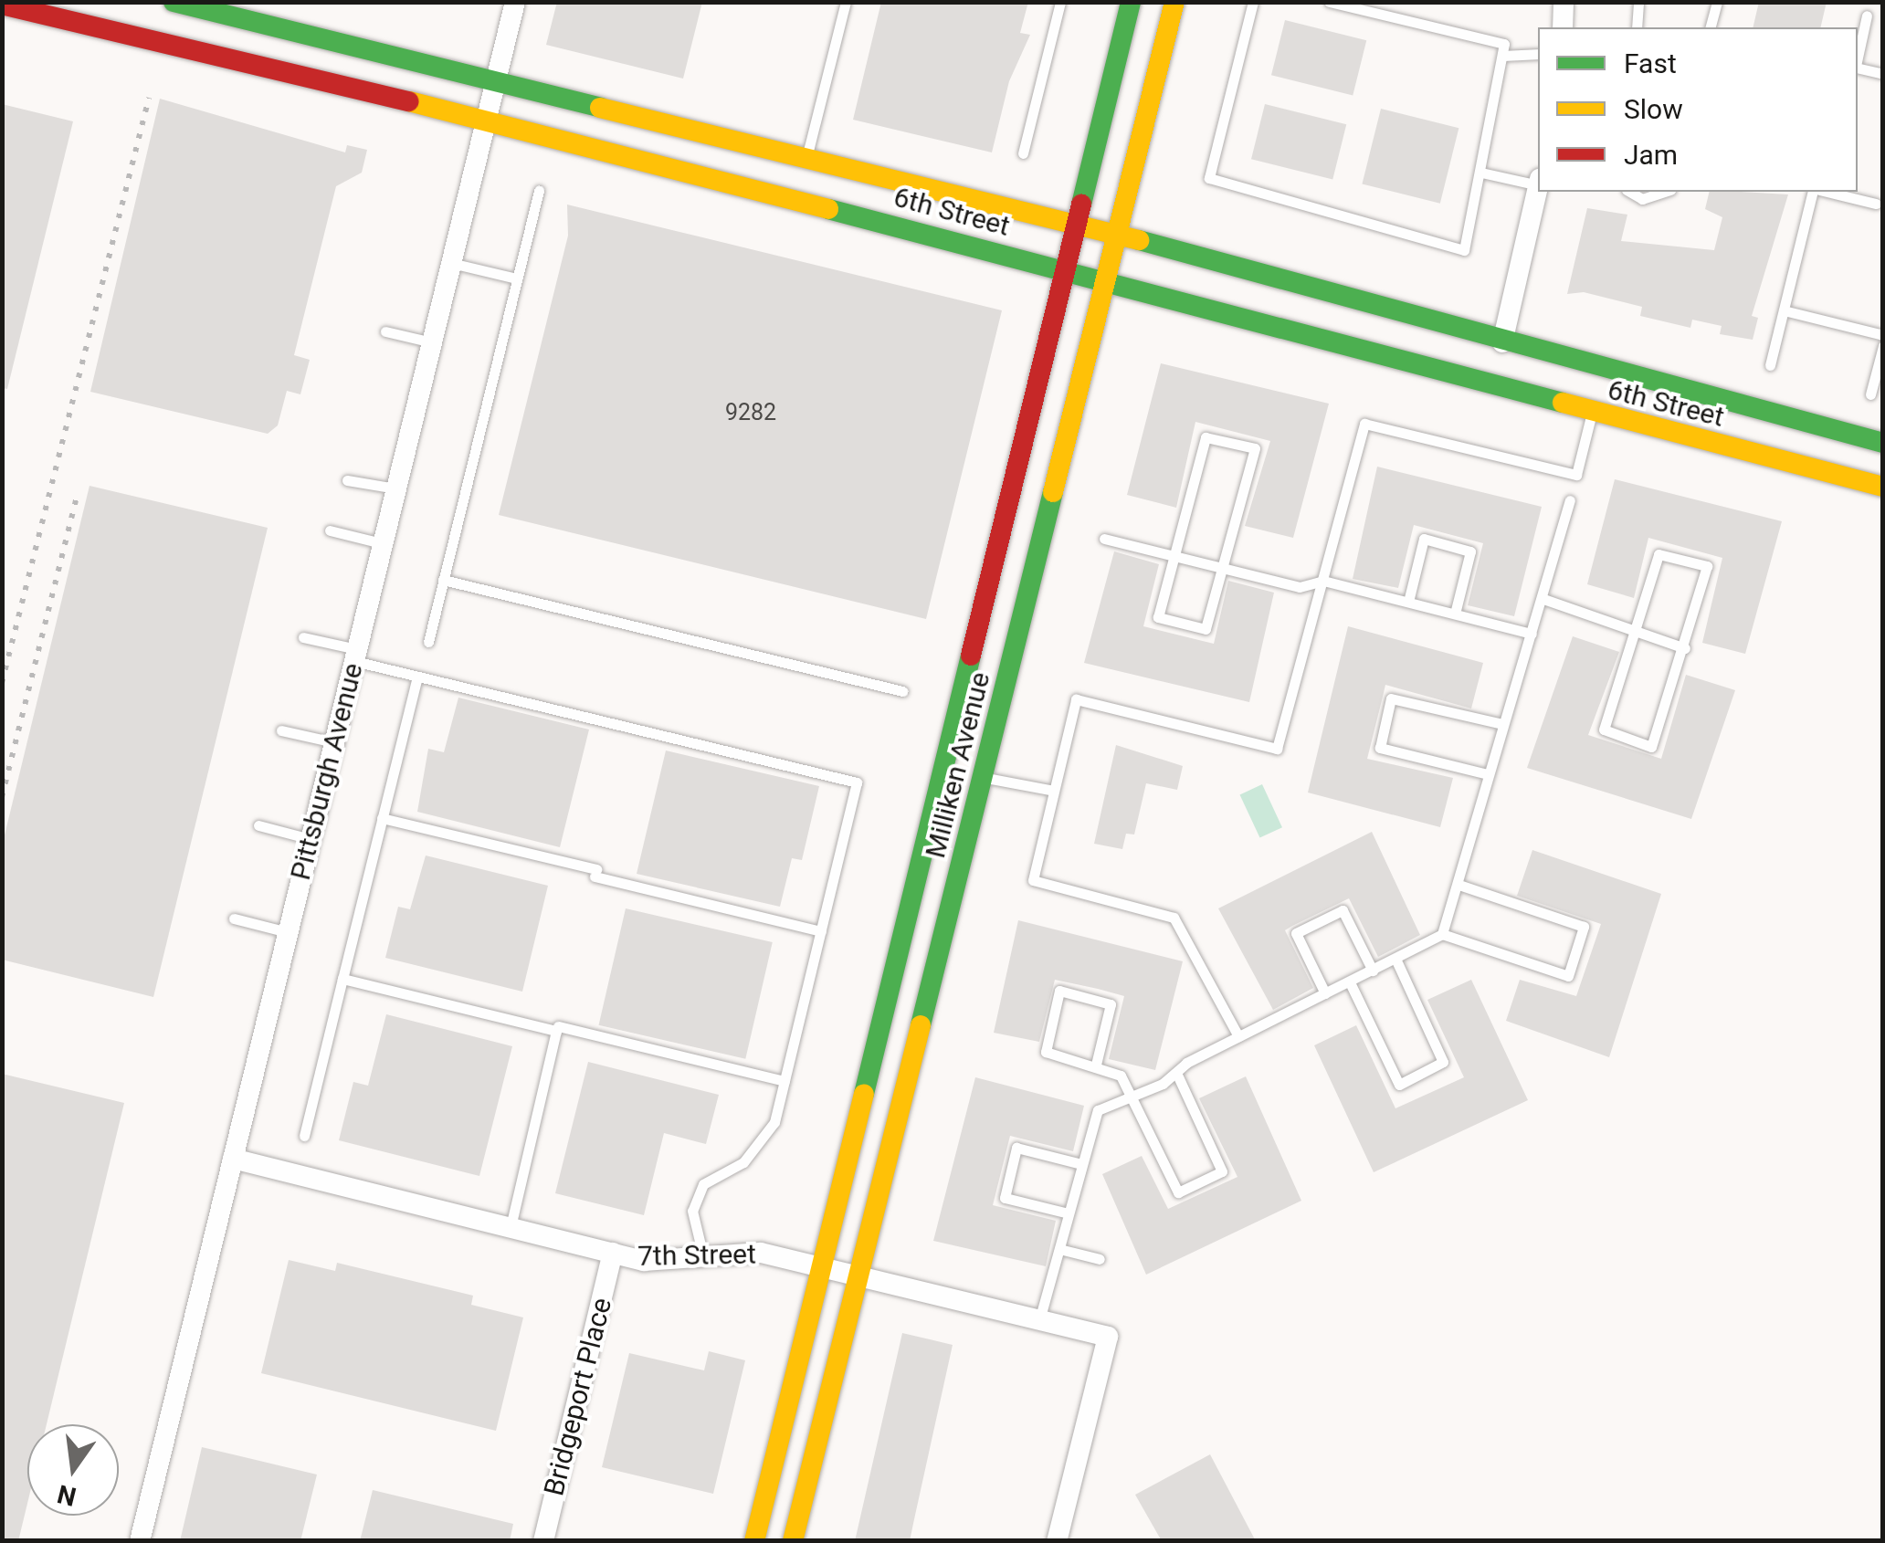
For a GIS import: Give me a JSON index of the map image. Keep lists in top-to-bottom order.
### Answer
{
  "streets": {
    "main road": ["6th Street", "Milliken Avenue"],
    "street": ["Pittsburgh Avenue", "7th Street", "Bridgeport Place"]
  },
  "crossings": [
    ["6th Street", "Milliken Avenue"],
    ["6th Street", "Pittsburgh Avenue"],
    ["Milliken Avenue", "7th Street"],
    ["Pittsburgh Avenue", "7th Street"],
    ["7th Street", "Bridgeport Place"]
  ],
  "house_numbers": ["9282"],
  "legend": ["Fast", "Slow", "Jam"],
  "north": "bottom"
}
